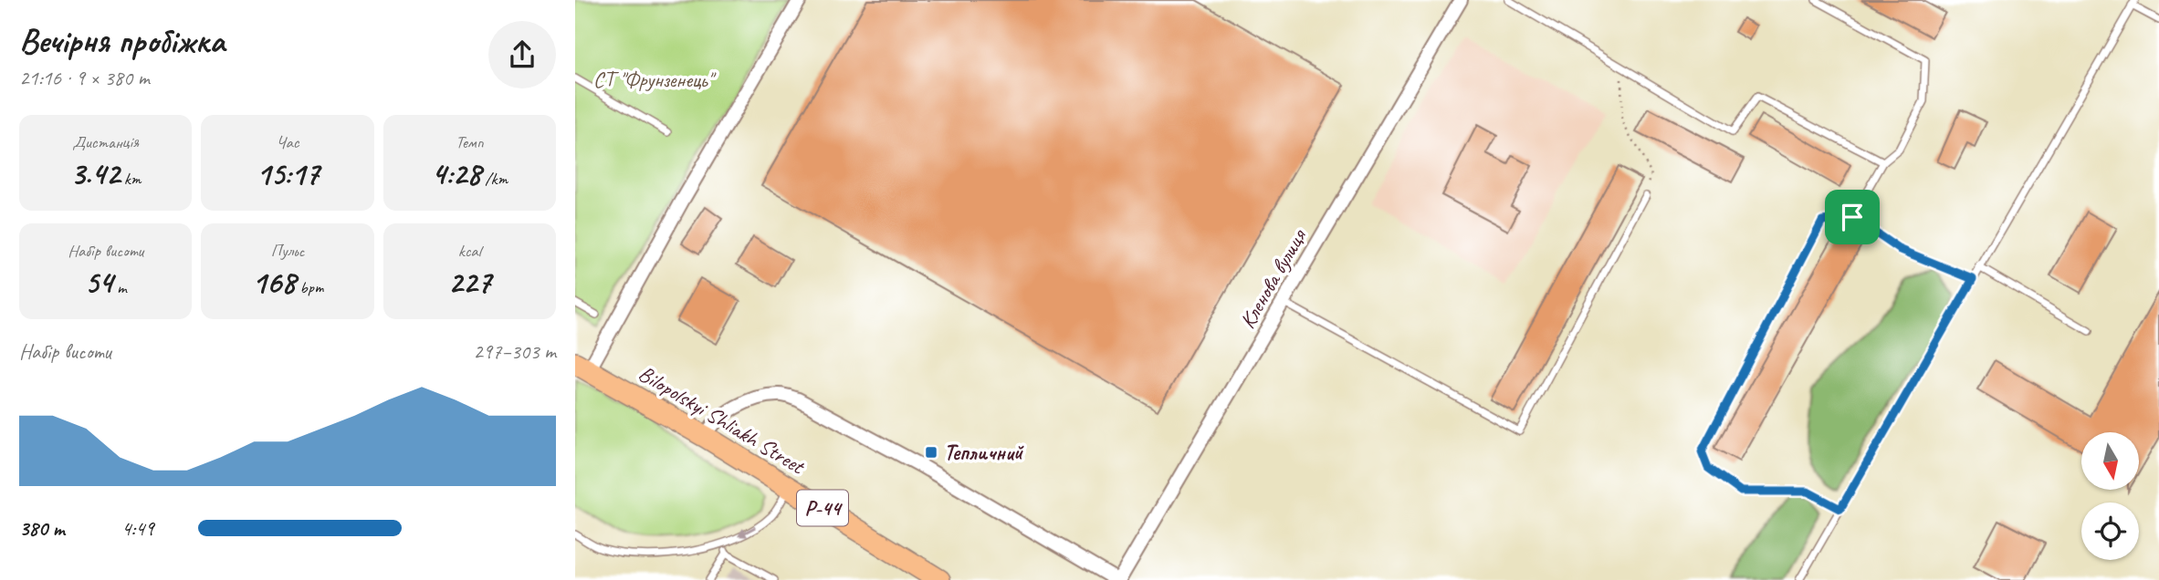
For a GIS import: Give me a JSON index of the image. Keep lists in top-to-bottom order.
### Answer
{
  "streets": {
    "main road": ["Bilopolskyi Shliakh Street", "Р-44"],
    "street": ["Кленова вулиця"]
  },
  "parks": ["СТ \"Фрунзенець\""],
  "places": {
    "transit": ["Тепличний"]
  },
  "north": "bottom",
  "page": {
    "heading": ["Вечірня пробіжка", "21:16 · 9 × 380 m"],
    "stats": [
      ["Дистанція", "3.42 km"],
      ["Час", "15:17"],
      ["Темп", "4:28 /km"],
      ["Набір висоти", "54 m"],
      ["Пульс", "168 bpm"],
      ["kcal", "227"]
    ],
    "chart": ["Набір висоти", "297–303 m"],
    "list": [
      {
        "name": "380 m",
        "note": "4:49"
      }
    ]
  }
}
